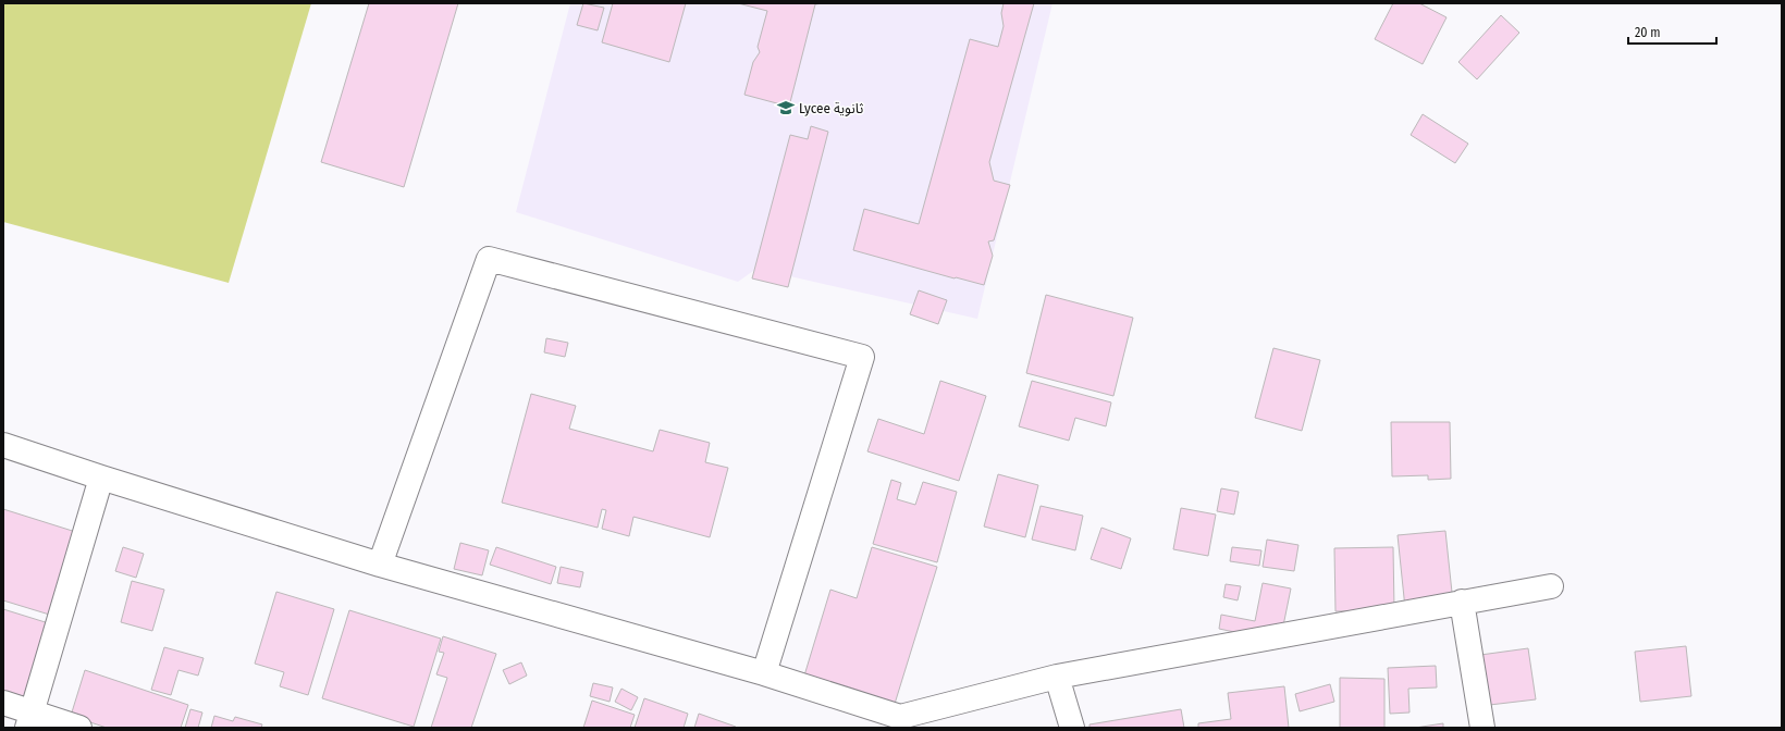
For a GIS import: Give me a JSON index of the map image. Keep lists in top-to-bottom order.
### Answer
{
  "places": {
    "school or university": ["Lycee ثانوية"]
  },
  "scale_bar": "20 m"
}
